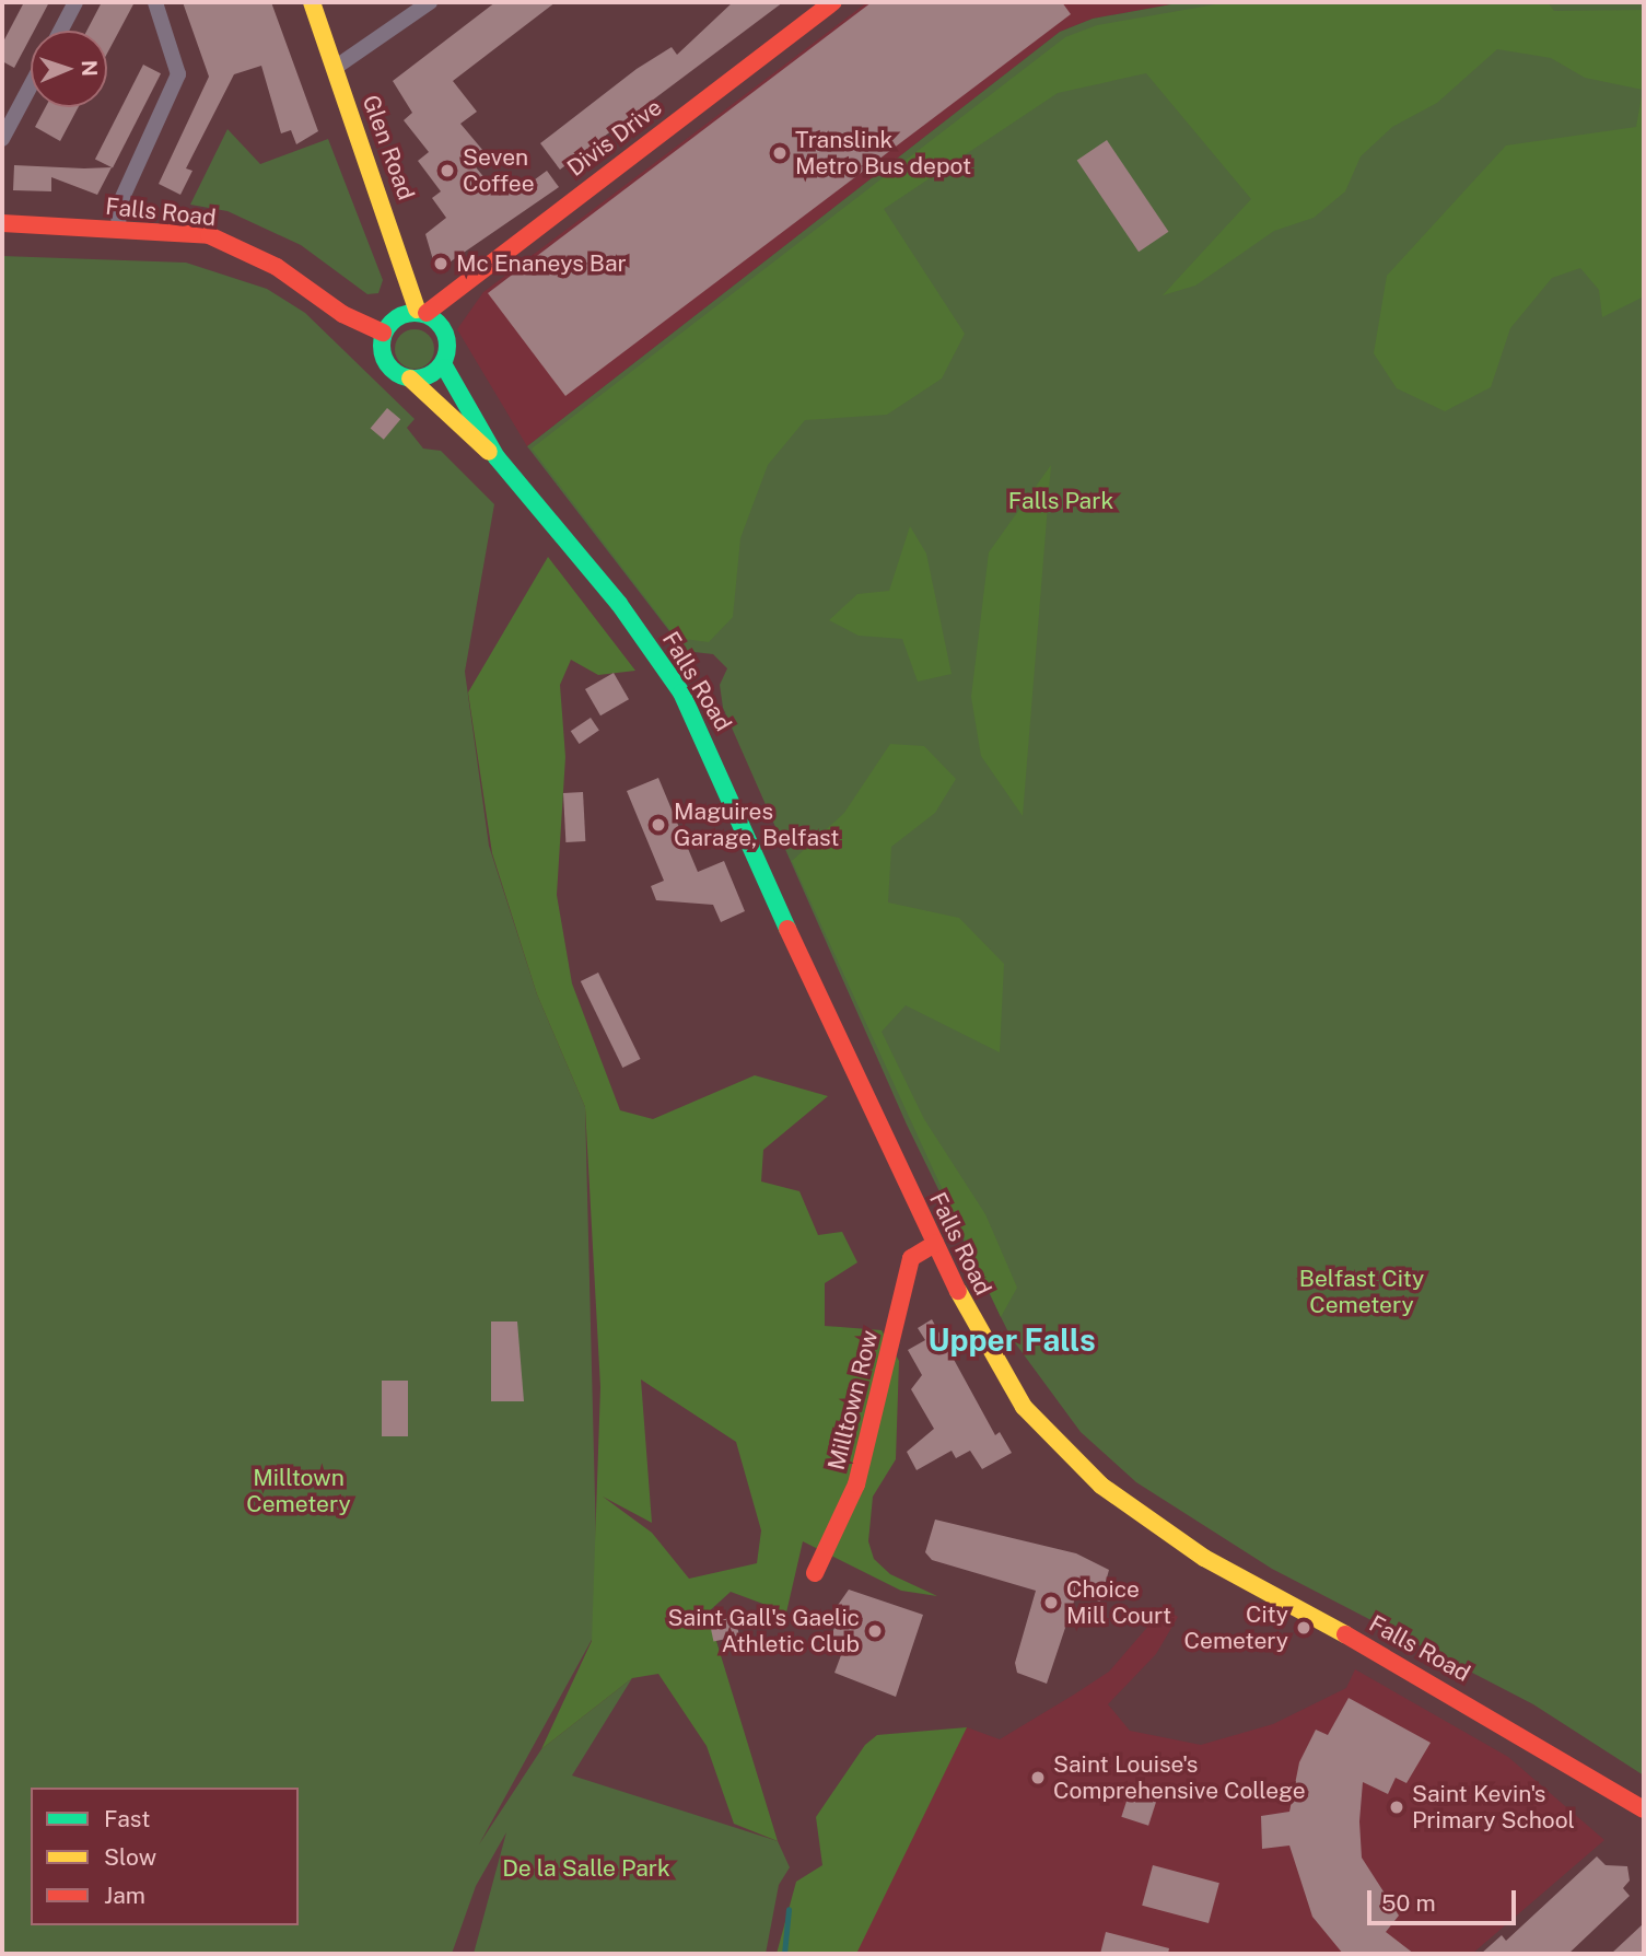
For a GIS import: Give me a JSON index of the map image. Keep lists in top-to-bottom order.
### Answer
{
  "streets": {
    "main road": [
      "Divis Drive",
      "Glen Road",
      "Falls Road",
      "Milltown Row"
    ]
  },
  "crossings": [
    ["Divis Drive", "Glen Road"],
    ["Divis Drive", "Falls Road"],
    ["Glen Road", "Falls Road"],
    ["Falls Road", "Milltown Row"]
  ],
  "districts": ["Upper Falls"],
  "parks": [
    "Falls Park",
    "Belfast City Cemetery",
    "Milltown Cemetery",
    "De la Salle Park"
  ],
  "places": [
    "Translink Metro Bus depot",
    "Seven Coffee",
    "Mc Enaneys Bar",
    "Maguires Garage, Belfast",
    "Choice Mill Court",
    "City Cemetery",
    "Saint Gall's Gaelic Athletic Club",
    "Saint Louise's Comprehensive College",
    "Saint Kevin's Primary School"
  ],
  "legend": ["Fast", "Slow", "Jam"],
  "scale_bar": "50 m",
  "north": "right"
}
